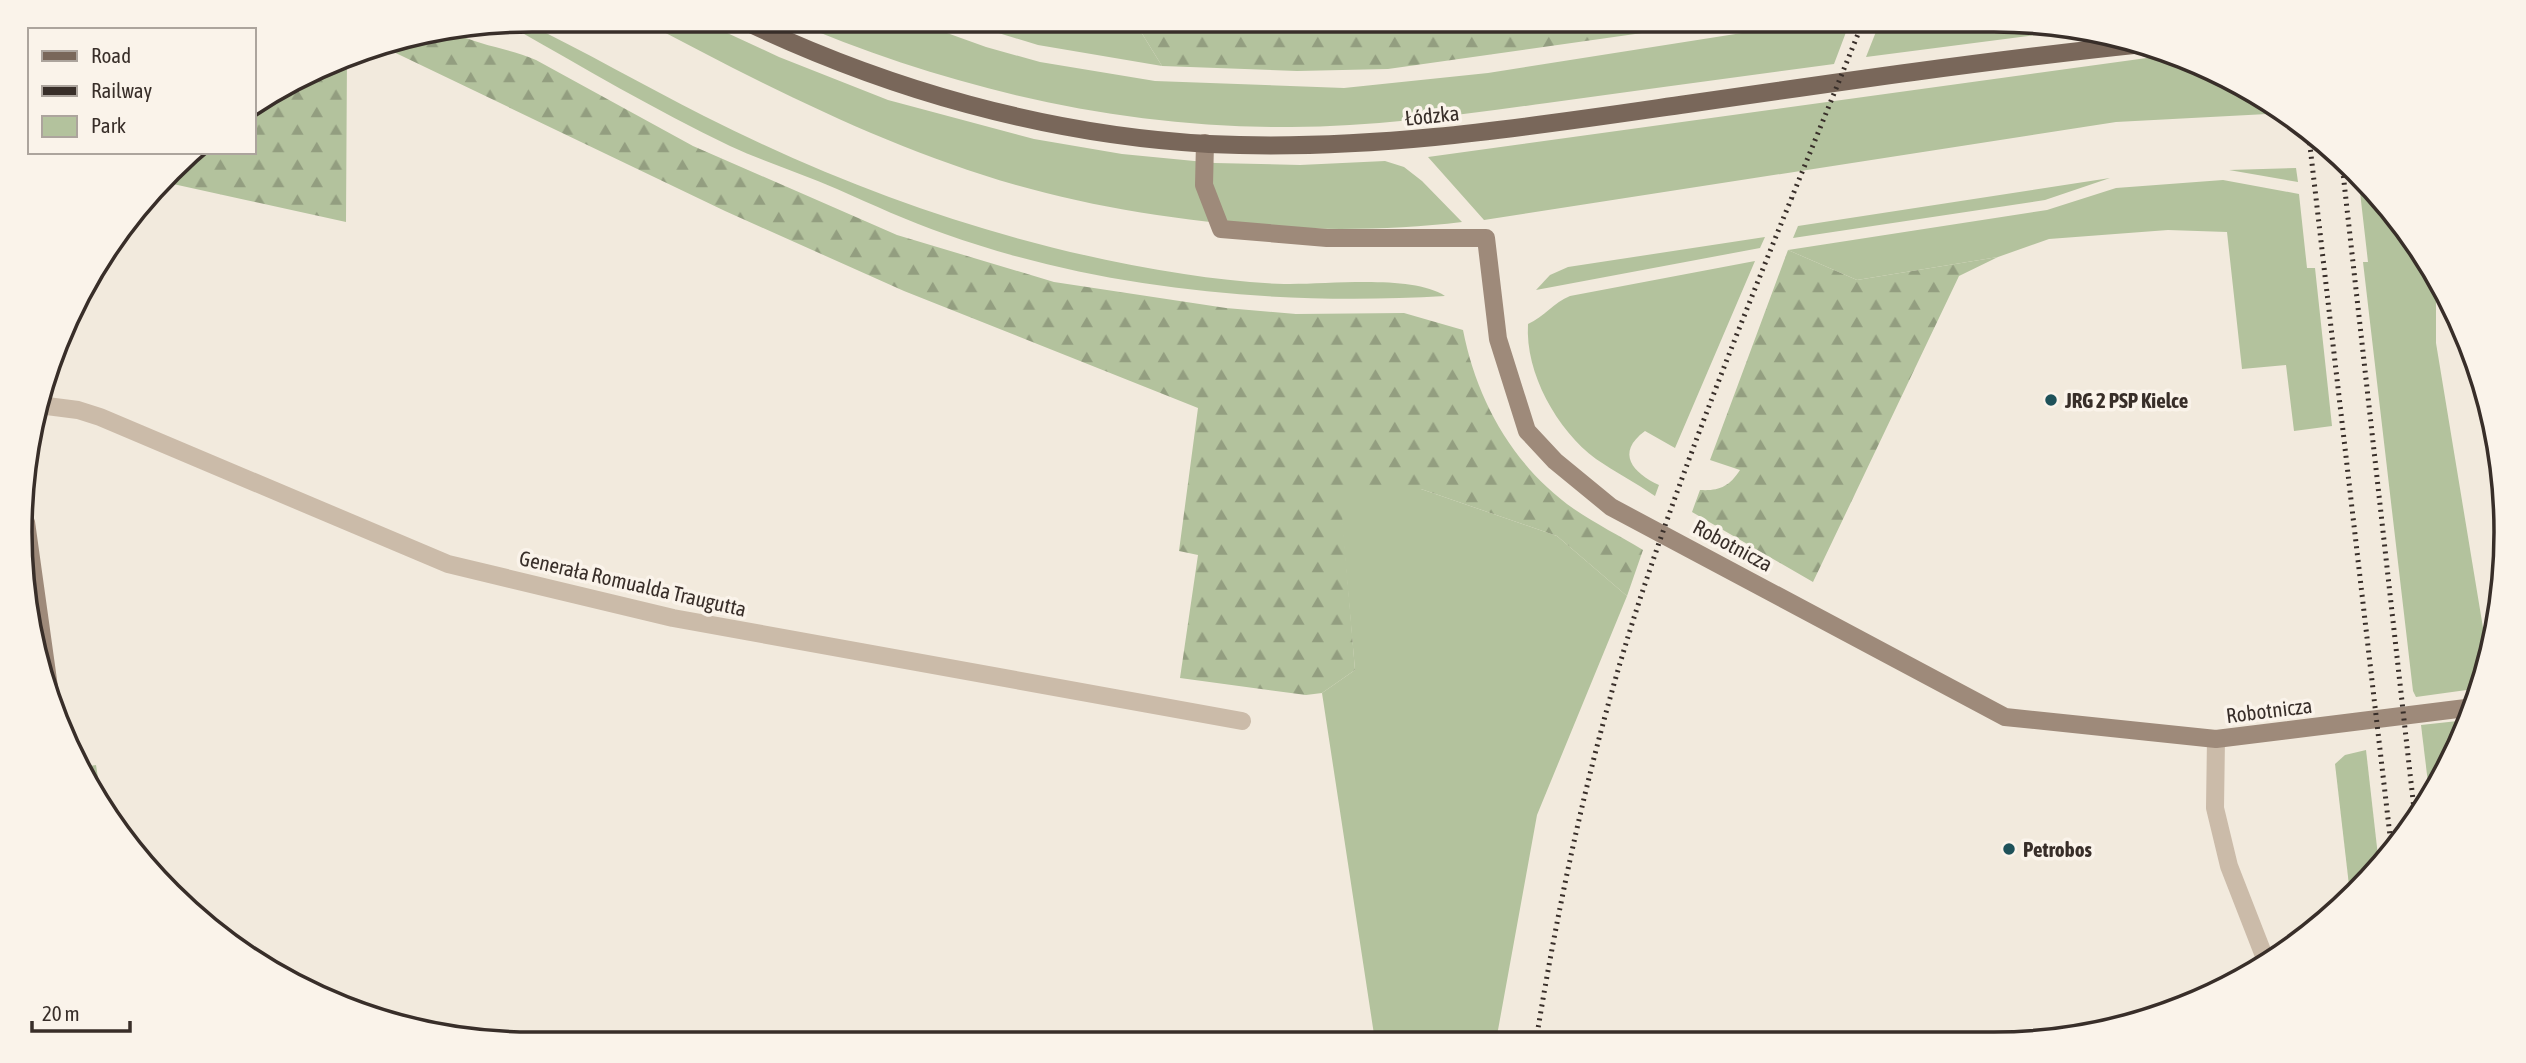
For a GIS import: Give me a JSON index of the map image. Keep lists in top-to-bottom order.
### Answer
{
  "streets": {
    "main road": ["Łódzka"],
    "street": ["Robotnicza", "Generała Romualda Traugutta"]
  },
  "crossings": [
    ["Łódzka", "Robotnicza"]
  ],
  "places": ["JRG 2 PSP Kielce", "Petrobos"],
  "legend": ["Road", "Railway", "Park"],
  "scale_bar": "20 m"
}
